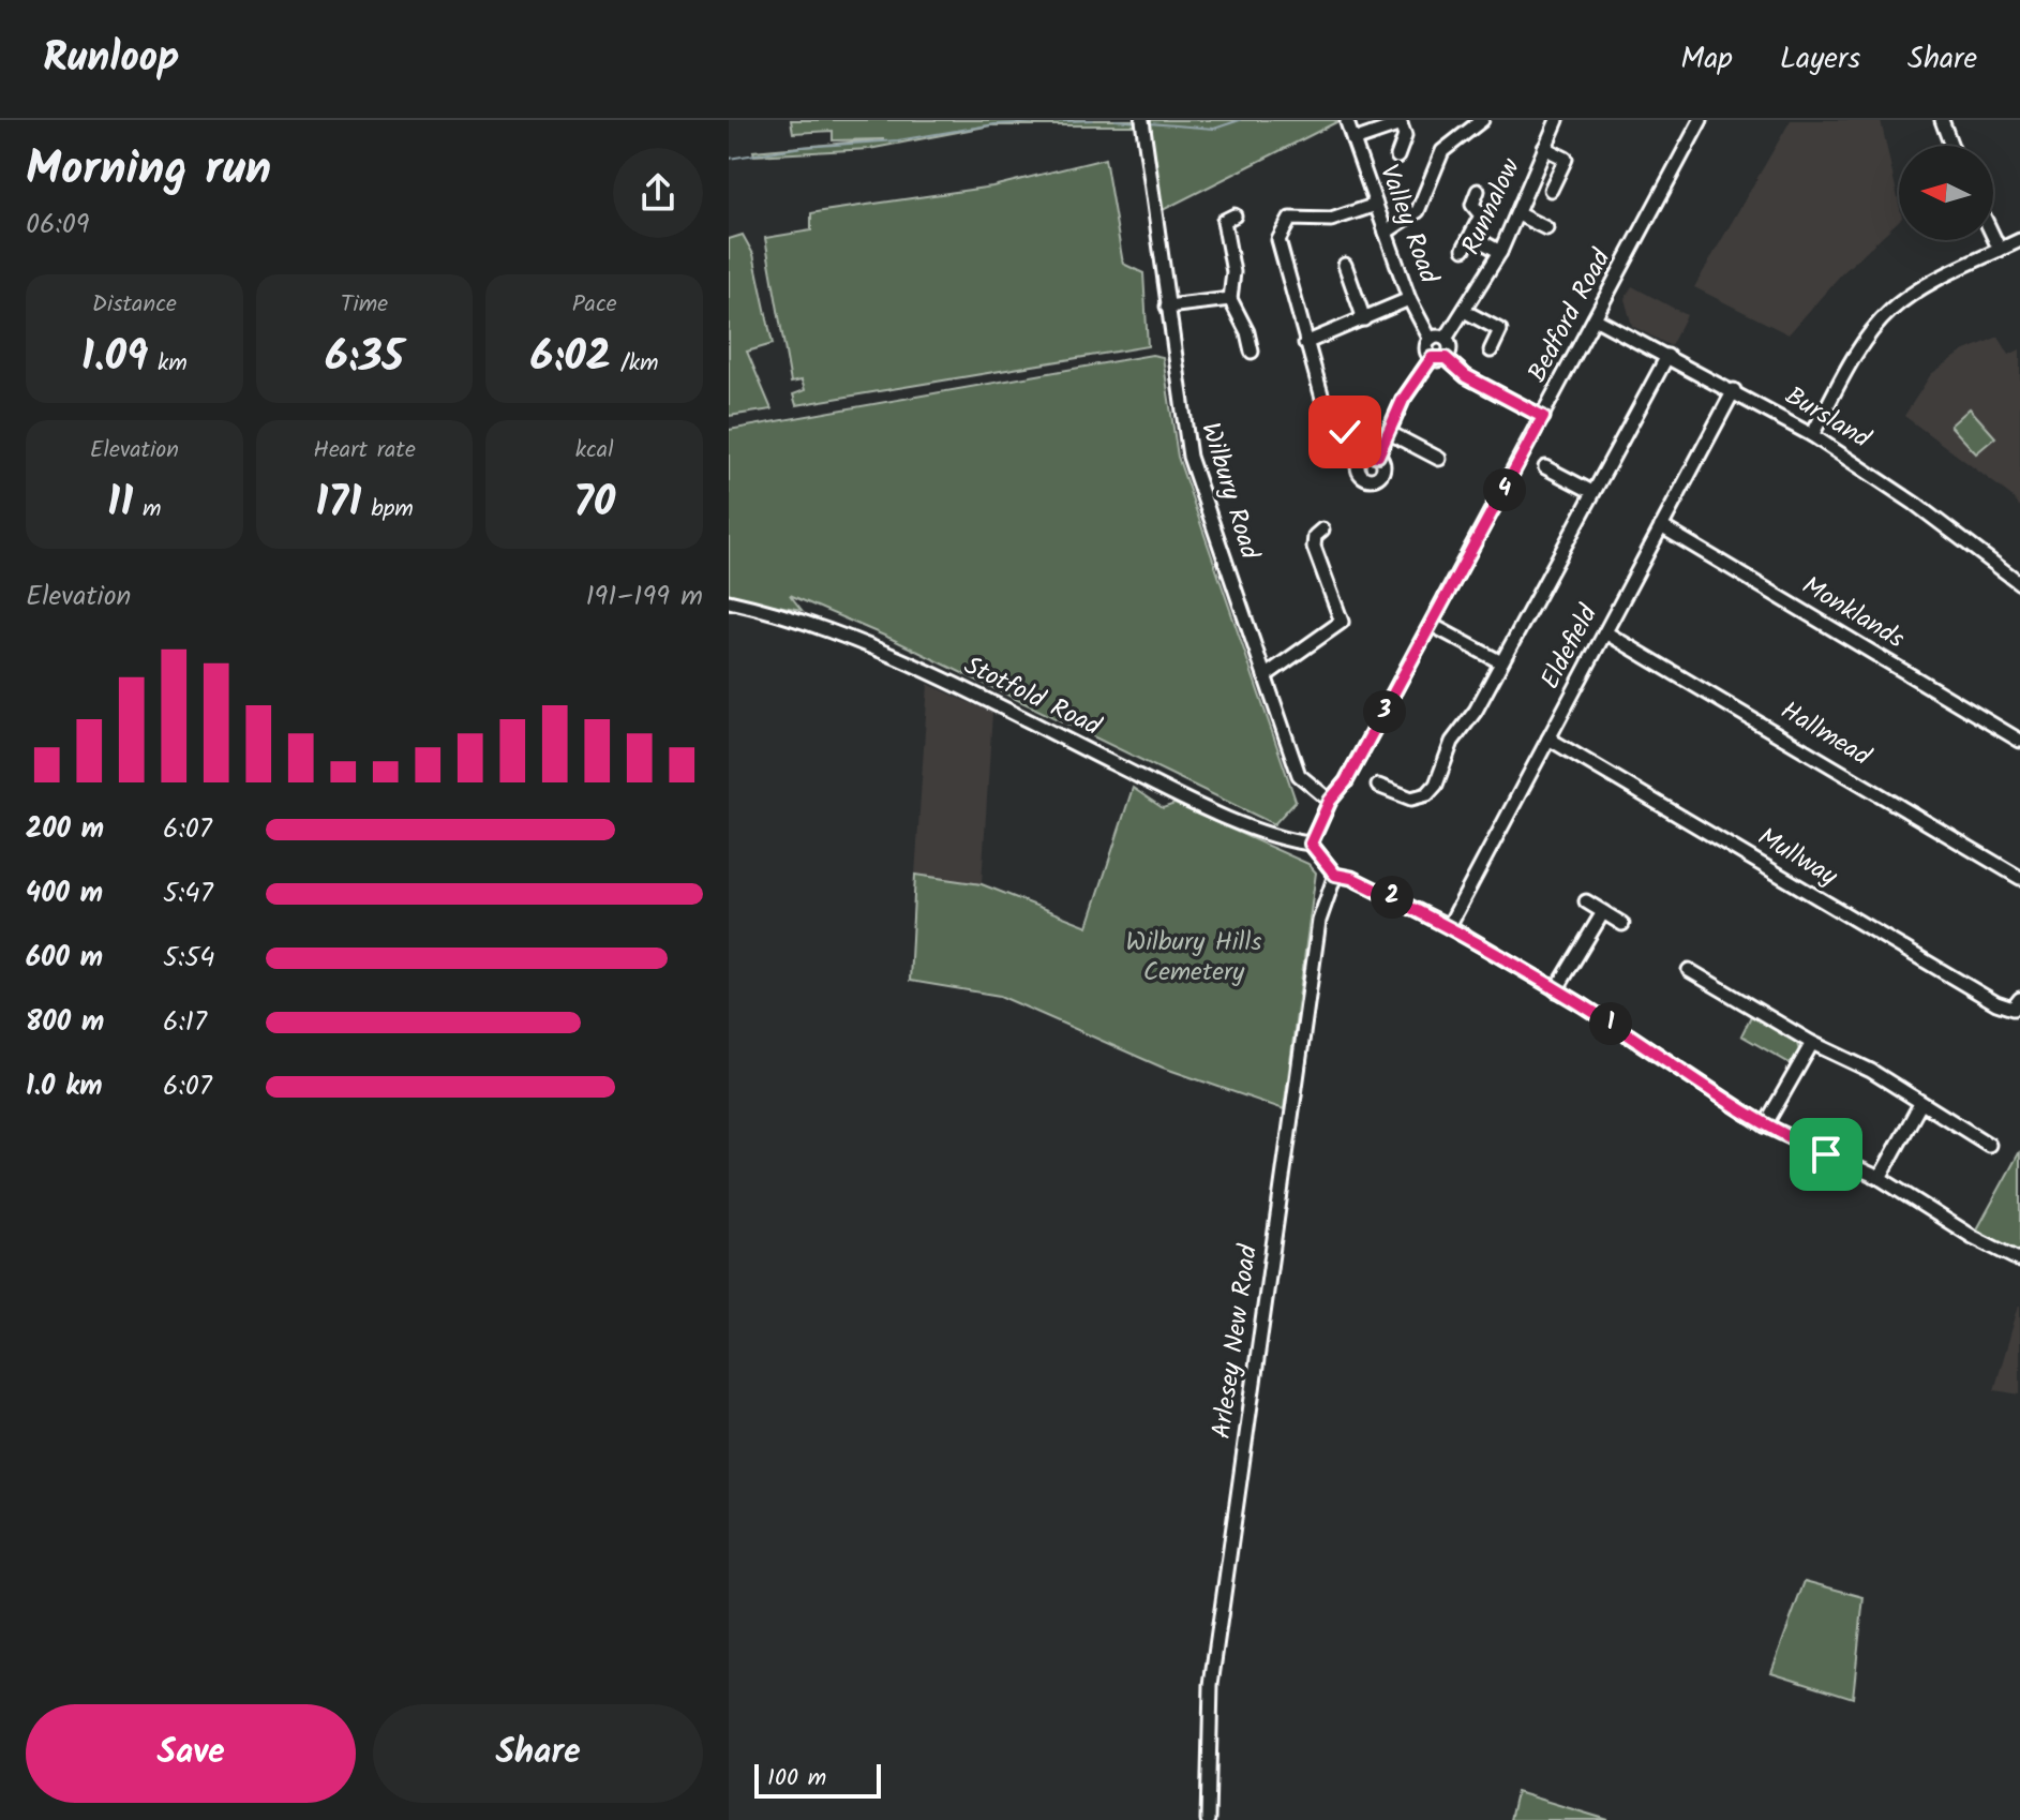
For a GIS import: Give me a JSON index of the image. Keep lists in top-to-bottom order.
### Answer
{
  "streets": {
    "street": [
      "Runnalow",
      "Valley Road",
      "Bedford Road",
      "Bursland",
      "Wilbury Road",
      "Monklands",
      "Eldefield",
      "Stotfold Road",
      "Hallmead",
      "Mullway",
      "Arlesey New Road"
    ]
  },
  "crossings": [
    ["Runnalow", "Valley Road"],
    ["Bedford Road", "Bursland"],
    ["Bedford Road", "Wilbury Road"],
    ["Bedford Road", "Stotfold Road"],
    ["Bursland", "Eldefield"],
    ["Monklands", "Eldefield"],
    ["Eldefield", "Hallmead"],
    ["Eldefield", "Mullway"]
  ],
  "parks": ["Wilbury Hills Cemetery"],
  "scale_bar": "100 m",
  "north": "left",
  "page": {
    "header": "Runloop",
    "nav": ["Map", "Layers", "Share"],
    "heading": ["Morning run", "06:09"],
    "stats": [
      ["Distance", "1.09 km"],
      ["Time", "6:35"],
      ["Pace", "6:02 /km"],
      ["Elevation", "11 m"],
      ["Heart rate", "171 bpm"],
      ["kcal", "70"]
    ],
    "pins": [
      "4",
      "3",
      "2",
      "1"
    ],
    "chart": ["Elevation", "191–199 m"],
    "list": [
      {
        "name": "200 m",
        "note": "6:07"
      },
      {
        "name": "400 m",
        "note": "5:47"
      },
      {
        "name": "600 m",
        "note": "5:54"
      },
      {
        "name": "800 m",
        "note": "6:17"
      },
      {
        "name": "1.0 km",
        "note": "6:07"
      }
    ],
    "buttons": ["Save", "Share"],
    "scale": "100 m"
  }
}
